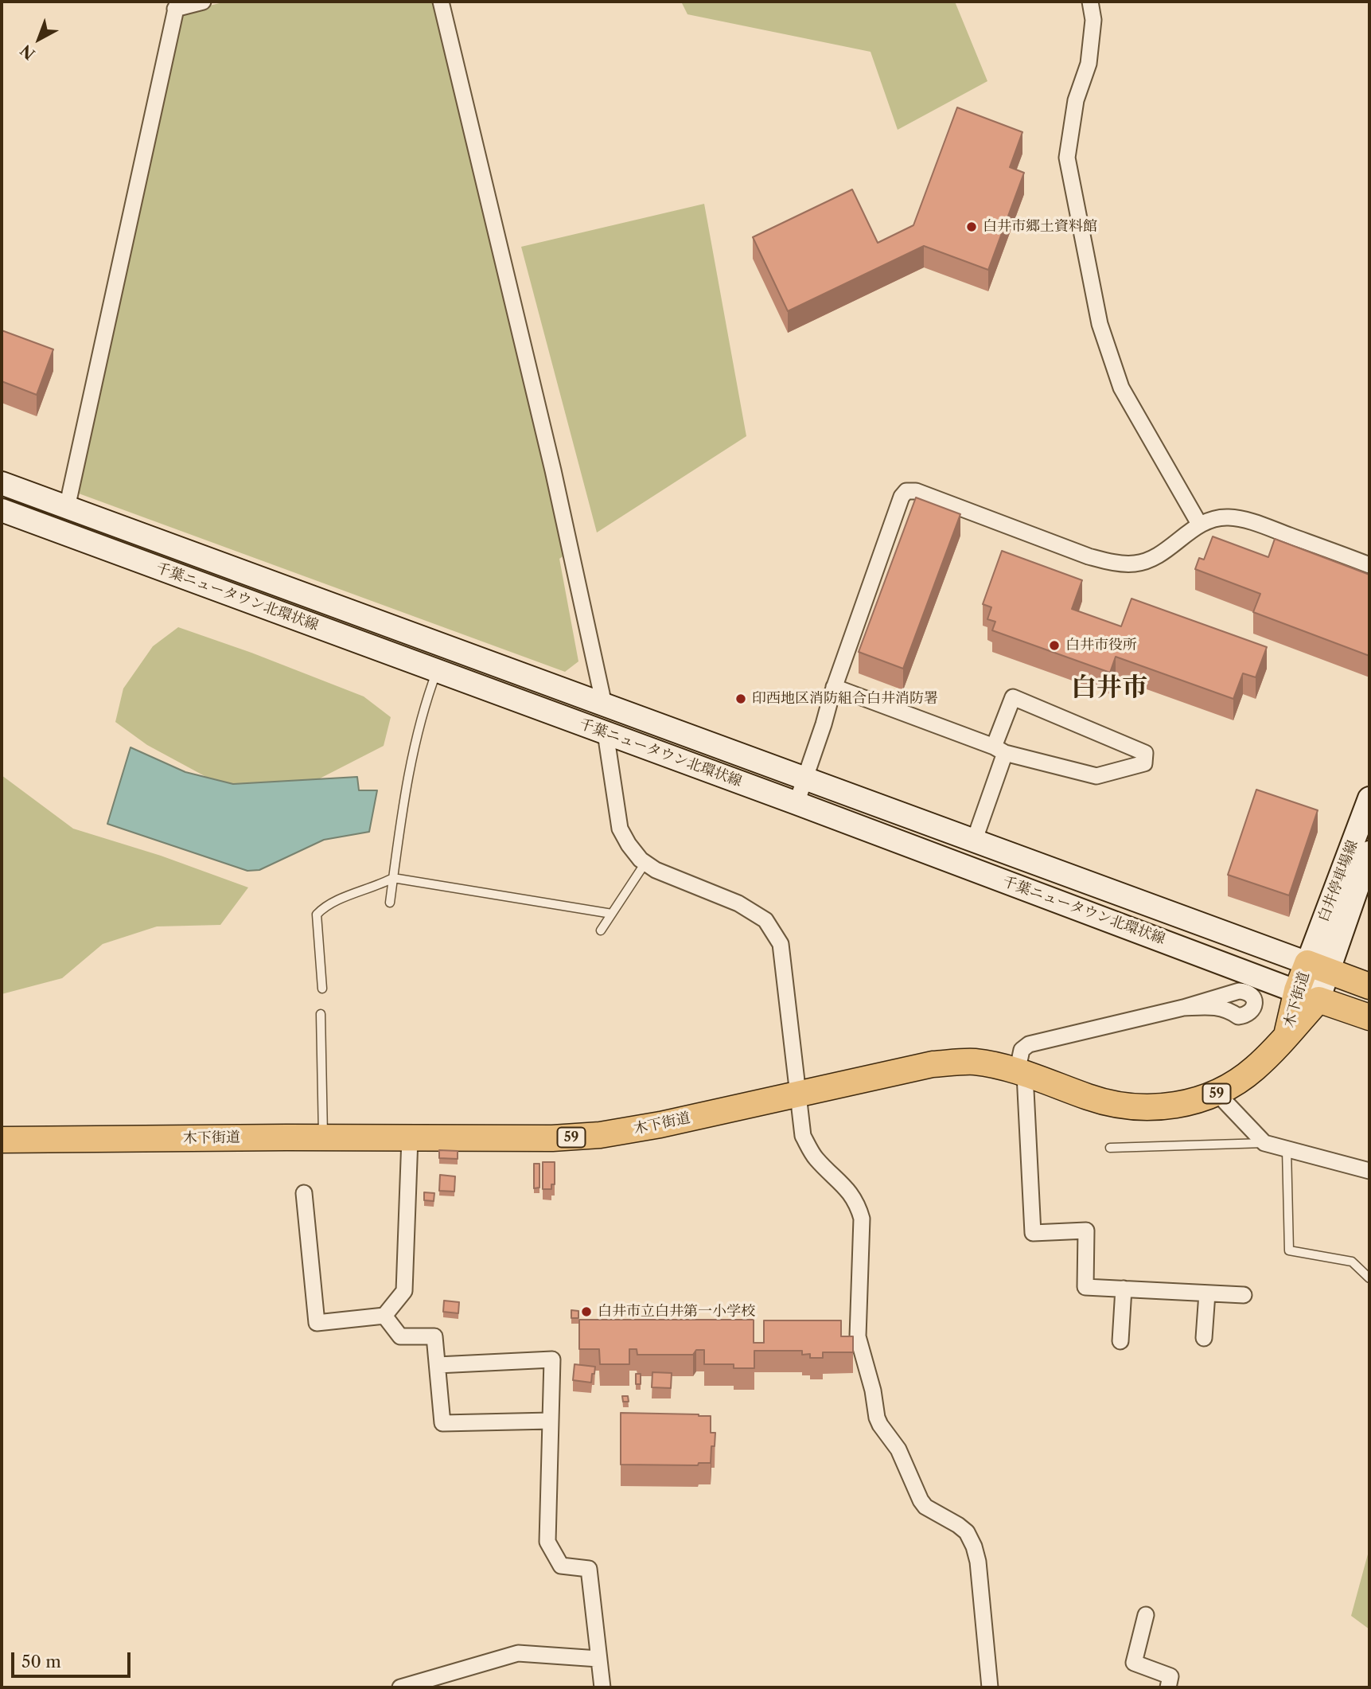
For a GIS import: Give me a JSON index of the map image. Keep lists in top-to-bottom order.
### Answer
{
  "streets": {
    "main road": [
      "千葉ニュータウン北環状線",
      "白井停車場線",
      "木下街道",
      "59"
    ]
  },
  "crossings": [
    ["千葉ニュータウン北環状線", "白井停車場線"],
    ["千葉ニュータウン北環状線", "木下街道"],
    ["白井停車場線", "木下街道"]
  ],
  "districts": ["白井市"],
  "places": [
    "白井市郷土資料館",
    "白井市役所",
    "印西地区消防組合白井消防署",
    "白井市立白井第一小学校"
  ],
  "scale_bar": "50 m",
  "north": "bottom left"
}
